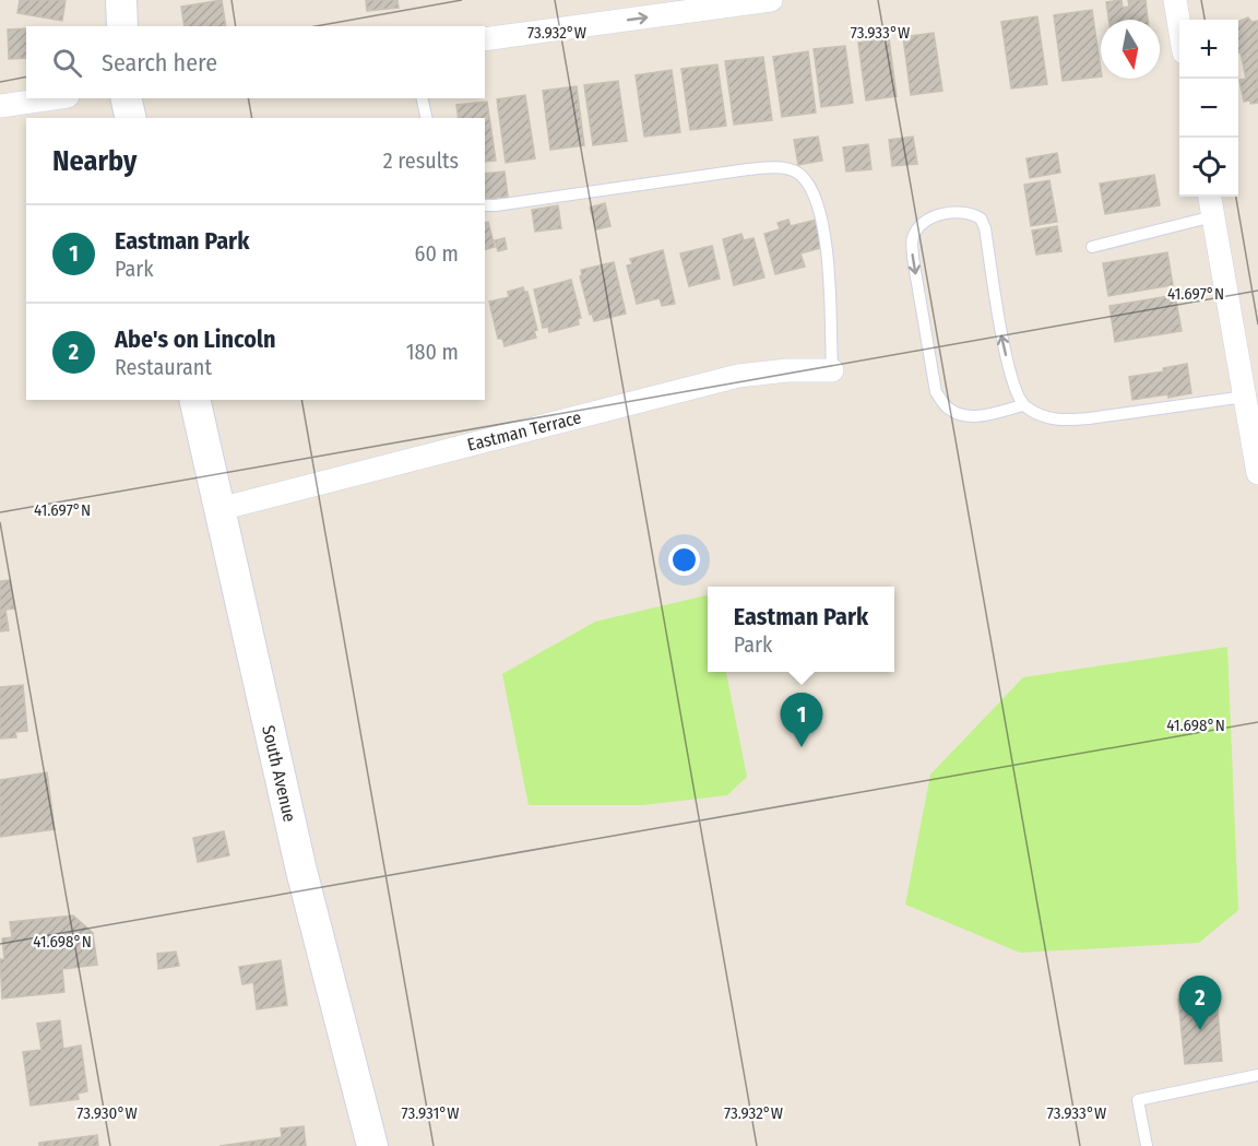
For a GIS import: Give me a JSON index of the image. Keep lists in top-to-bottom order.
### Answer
{
  "streets": {
    "street": ["Eastman Terrace", "South Avenue"]
  },
  "crossings": [
    ["Eastman Terrace", "South Avenue"]
  ],
  "north": "bottom",
  "page": {
    "map_buttons": ["+", "−"],
    "search": "Search here",
    "heading": ["Nearby", "2 results"],
    "list": [
      {
        "mark": "1",
        "name": "Eastman Park",
        "note": "Park",
        "value": "60 m"
      },
      {
        "mark": "2",
        "name": "Abe's on Lincoln",
        "note": "Restaurant",
        "value": "180 m"
      }
    ],
    "popup": ["Eastman Park", "Park"],
    "pins": ["1", "2"]
  },
  "coordinates": [
    "73.932°W",
    "73.933°W",
    "41.697°N",
    "41.698°N",
    "73.930°W",
    "73.931°W"
  ]
}
